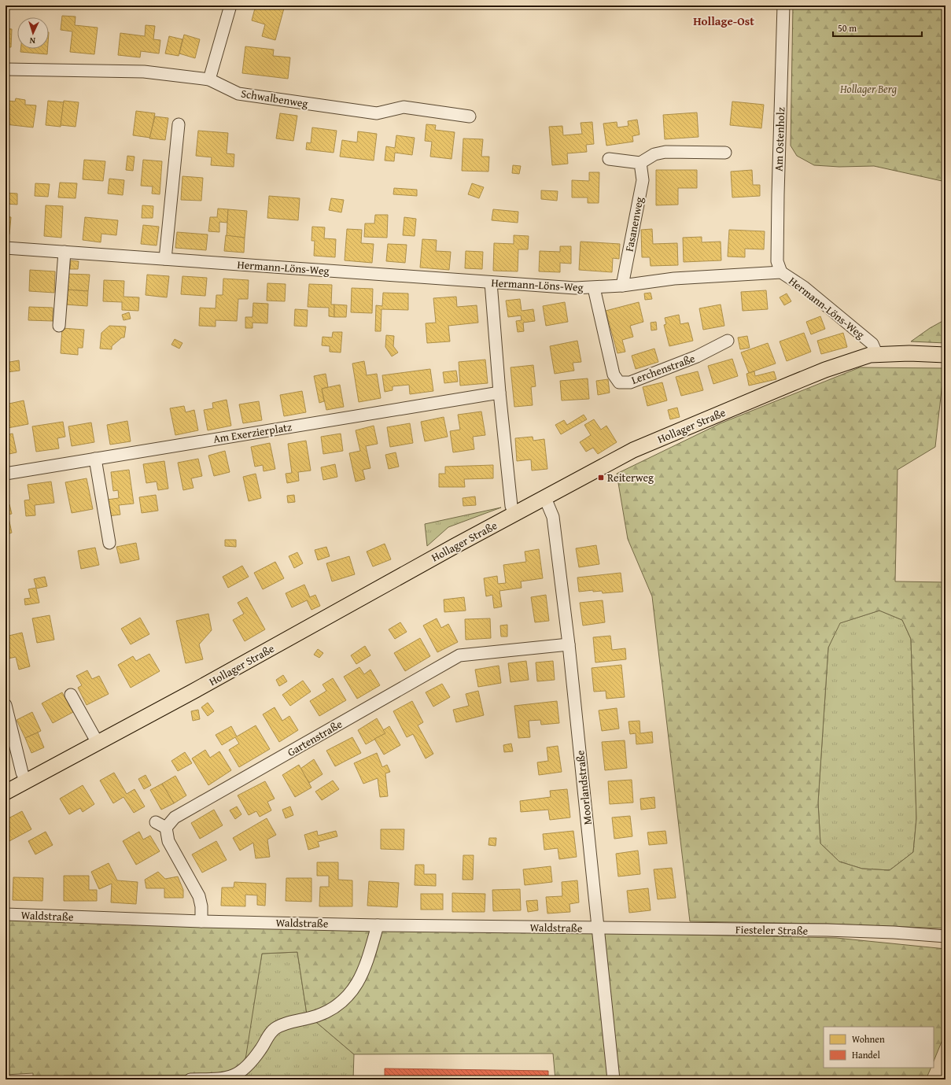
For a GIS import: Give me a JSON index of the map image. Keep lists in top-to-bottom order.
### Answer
{
  "streets": {
    "main road": ["Hollager Straße"],
    "street": [
      "Schwalbenweg",
      "Am Ostenholz",
      "Fasanenweg",
      "Hermann-Löns-Weg",
      "Lerchenstraße",
      "Am Exerzierplatz",
      "Gartenstraße",
      "Moorlandstraße",
      "Waldstraße",
      "Fiesteler Straße"
    ]
  },
  "crossings": [
    ["Am Ostenholz", "Hermann-Löns-Weg"],
    ["Fasanenweg", "Hermann-Löns-Weg"],
    ["Hermann-Löns-Weg", "Lerchenstraße"],
    ["Hermann-Löns-Weg", "Hollager Straße"],
    ["Hollager Straße", "Moorlandstraße"],
    ["Gartenstraße", "Moorlandstraße"],
    ["Gartenstraße", "Waldstraße"],
    ["Moorlandstraße", "Waldstraße"],
    ["Moorlandstraße", "Fiesteler Straße"],
    ["Waldstraße", "Fiesteler Straße"]
  ],
  "districts": ["Hollage-Ost"],
  "parks": ["Hollager Berg"],
  "places": {
    "transit": ["Reiterweg"]
  },
  "legend": ["Wohnen", "Handel"],
  "scale_bar": "50 m",
  "north": "bottom"
}
